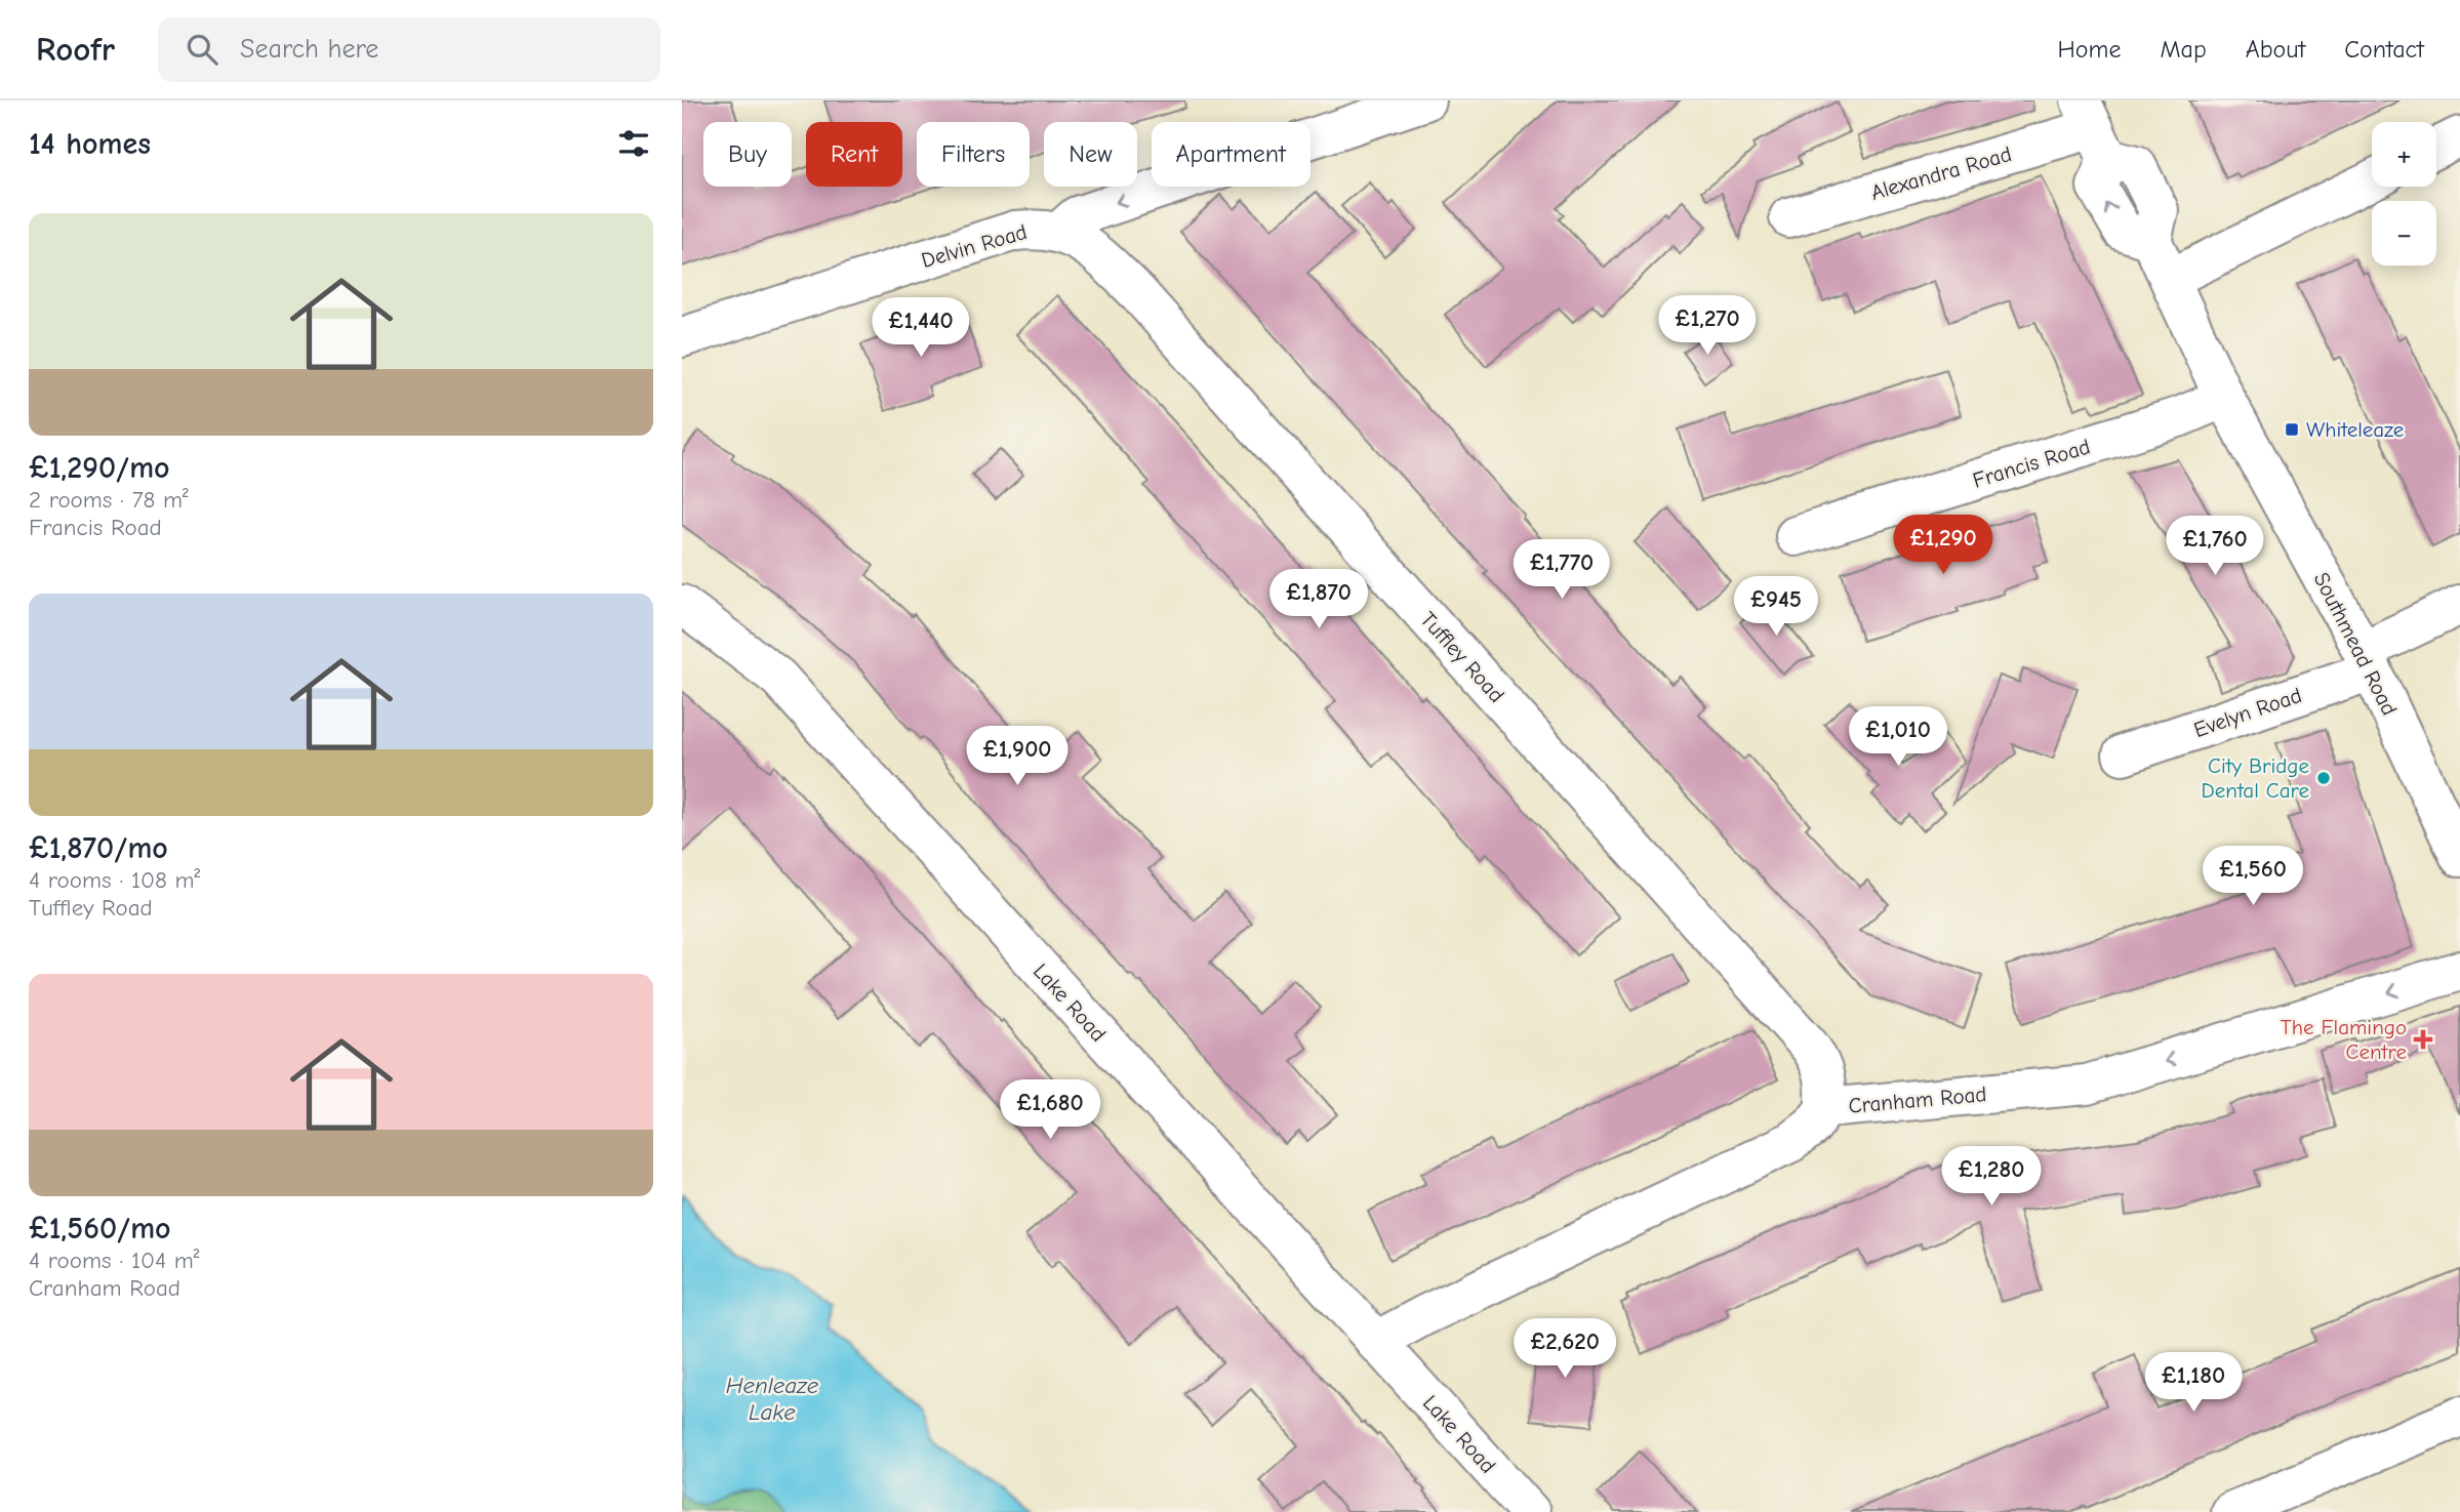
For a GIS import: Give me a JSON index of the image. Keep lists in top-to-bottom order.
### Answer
{
  "streets": {
    "street": [
      "Alexandra Road",
      "Delvin Road",
      "Francis Road",
      "Southmead Road",
      "Tuffley Road",
      "Evelyn Road",
      "Lake Road",
      "Cranham Road"
    ]
  },
  "crossings": [
    ["Alexandra Road", "Southmead Road"],
    ["Delvin Road", "Tuffley Road"],
    ["Francis Road", "Southmead Road"],
    ["Southmead Road", "Evelyn Road"],
    ["Tuffley Road", "Cranham Road"],
    ["Lake Road", "Cranham Road"]
  ],
  "one_way": ["Delvin Road", "Cranham Road"],
  "water": ["Henleaze Lake"],
  "places": {
    "transit": ["Whiteleaze"],
    "other": ["City Bridge Dental Care"],
    "health": ["The Flamingo Centre"]
  },
  "page": {
    "header": "Roofr",
    "search": "Search here",
    "nav": [
      "Home",
      "Map",
      "About",
      "Contact"
    ],
    "heading": "14 homes",
    "map_buttons": ["+", "−"],
    "chip": [
      "Buy",
      "Rent",
      "Filters",
      "New",
      "Apartment"
    ],
    "list": [
      {
        "name": "£1,290/mo",
        "note": "2 rooms · 78 m² · Francis Road"
      },
      {
        "name": "£1,870/mo",
        "note": "4 rooms · 108 m² · Tuffley Road"
      },
      {
        "name": "£1,560/mo",
        "note": "4 rooms · 104 m² · Cranham Road"
      }
    ],
    "price": [
      "£1,270",
      "£1,440",
      "£1,290",
      "£1,760",
      "£1,770",
      "£1,870",
      "£945",
      "£1,010",
      "£1,900",
      "£1,560",
      "£1,680",
      "£1,280",
      "£2,620",
      "£1,180"
    ]
  }
}
